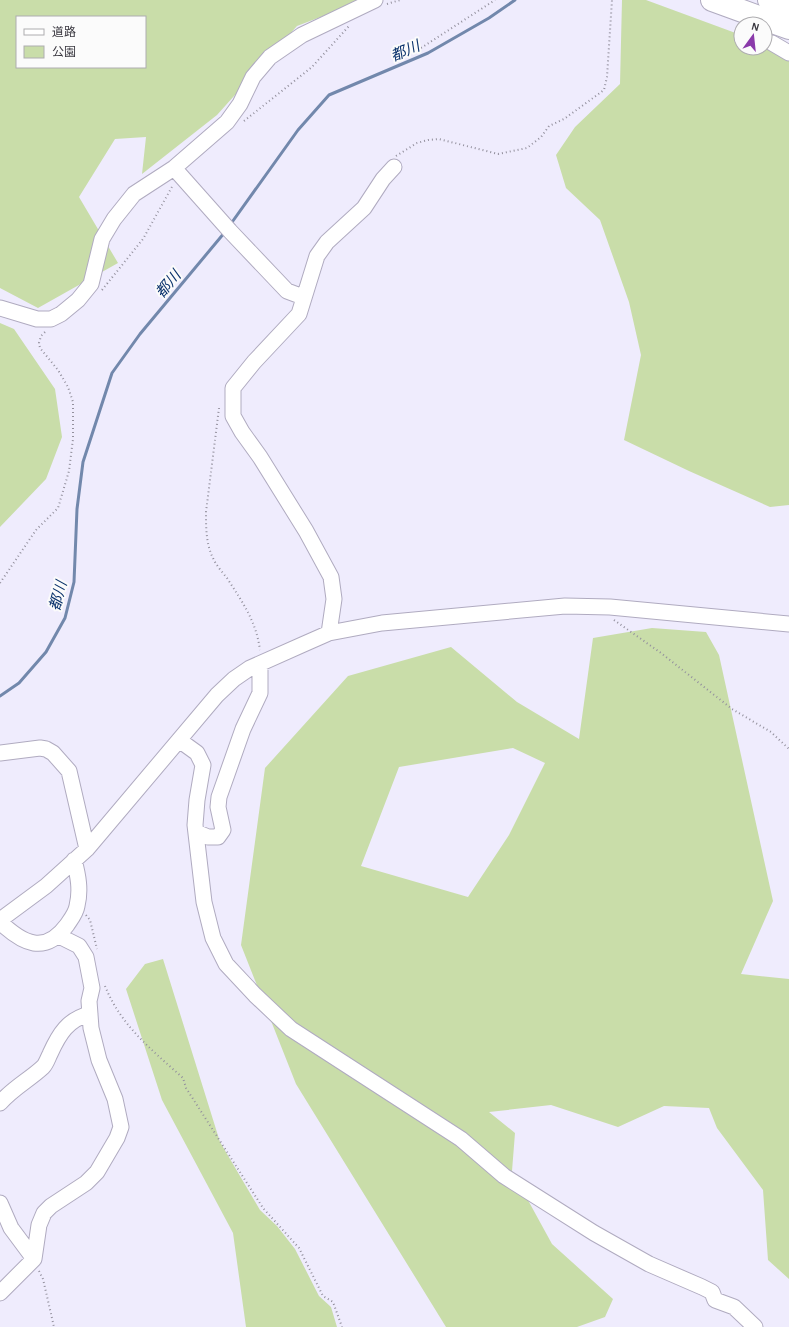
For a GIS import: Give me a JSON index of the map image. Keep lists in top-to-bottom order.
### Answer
{
  "water": ["都川"],
  "legend": ["道路", "公園"],
  "north": "top"
}
